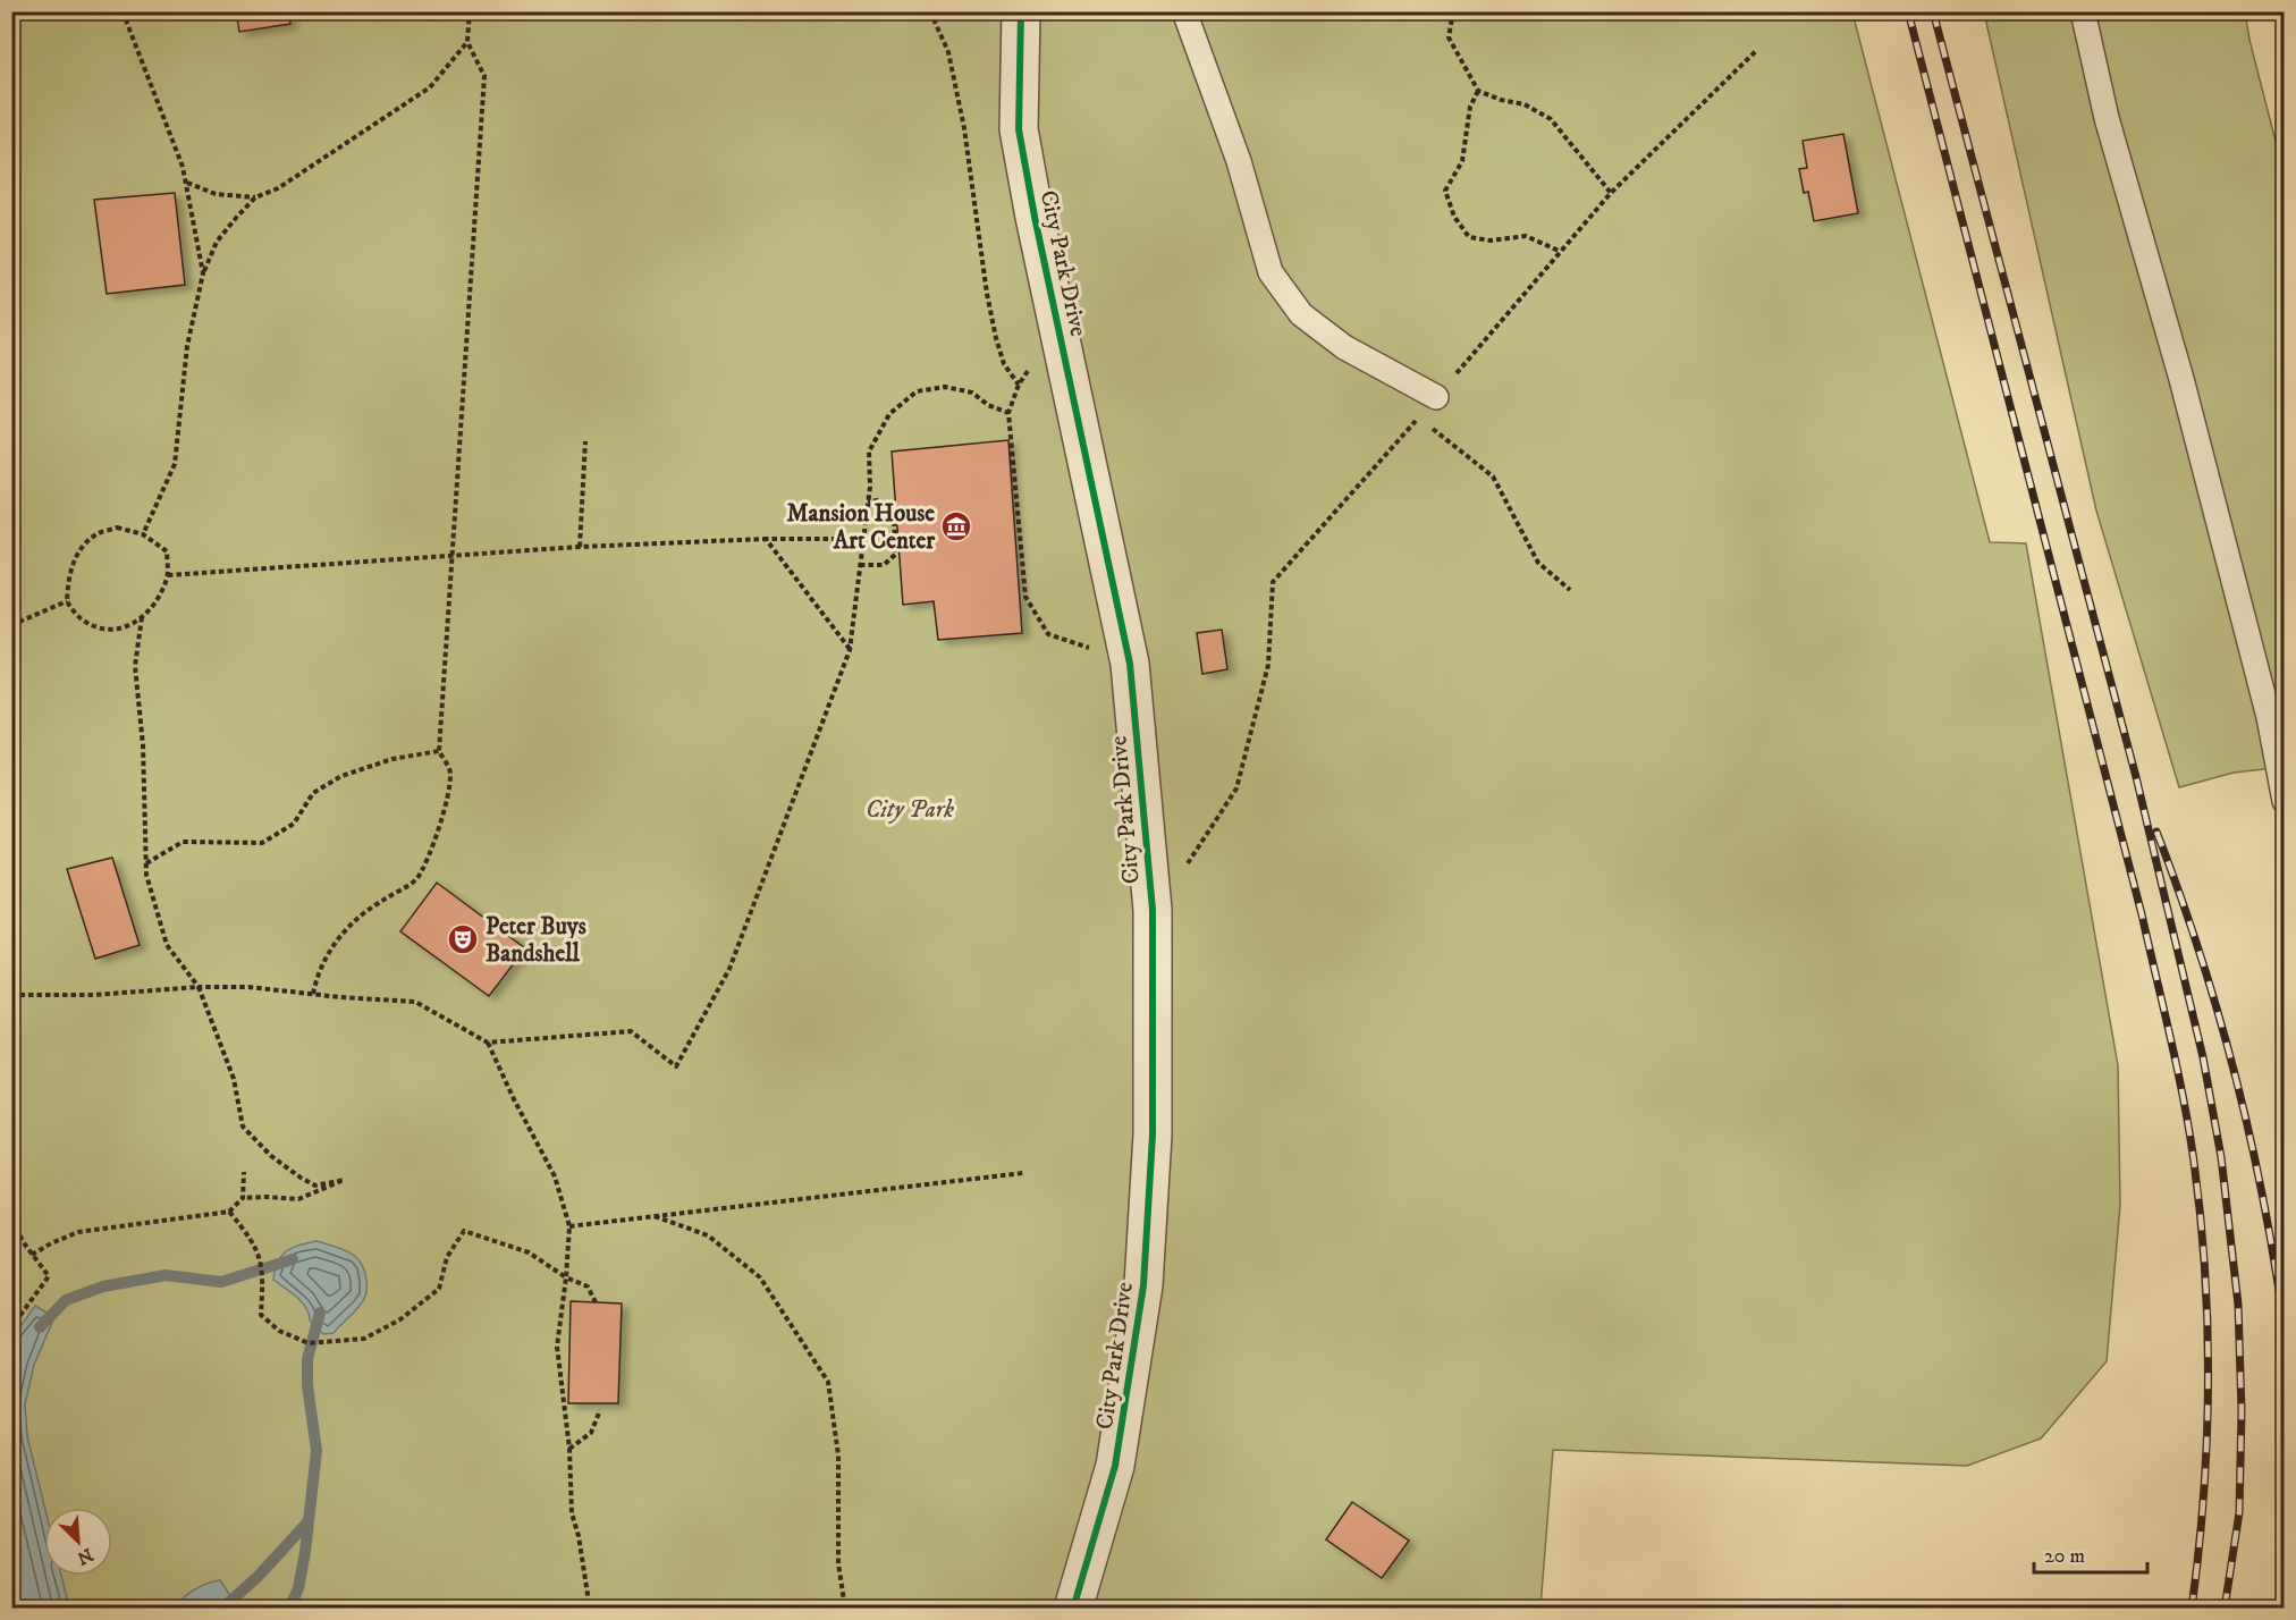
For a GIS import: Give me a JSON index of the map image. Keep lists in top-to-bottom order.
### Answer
{
  "streets": {
    "street": ["City Park Drive"]
  },
  "parks": ["City Park"],
  "places": {
    "museum": ["Mansion House Art Center"],
    "theatre": ["Peter Buys Bandshell"]
  },
  "scale_bar": "20 m",
  "north": "bottom right"
}
